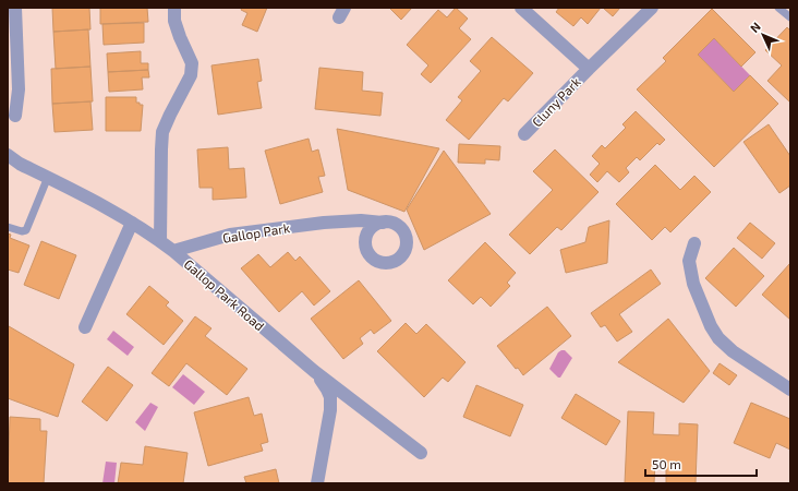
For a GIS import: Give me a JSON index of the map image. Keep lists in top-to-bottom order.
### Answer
{
  "streets": {
    "street": ["Cluny Park", "Gallop Park", "Gallop Park Road"]
  },
  "crossings": [
    ["Gallop Park", "Gallop Park Road"]
  ],
  "scale_bar": "50 m",
  "north": "top left"
}
